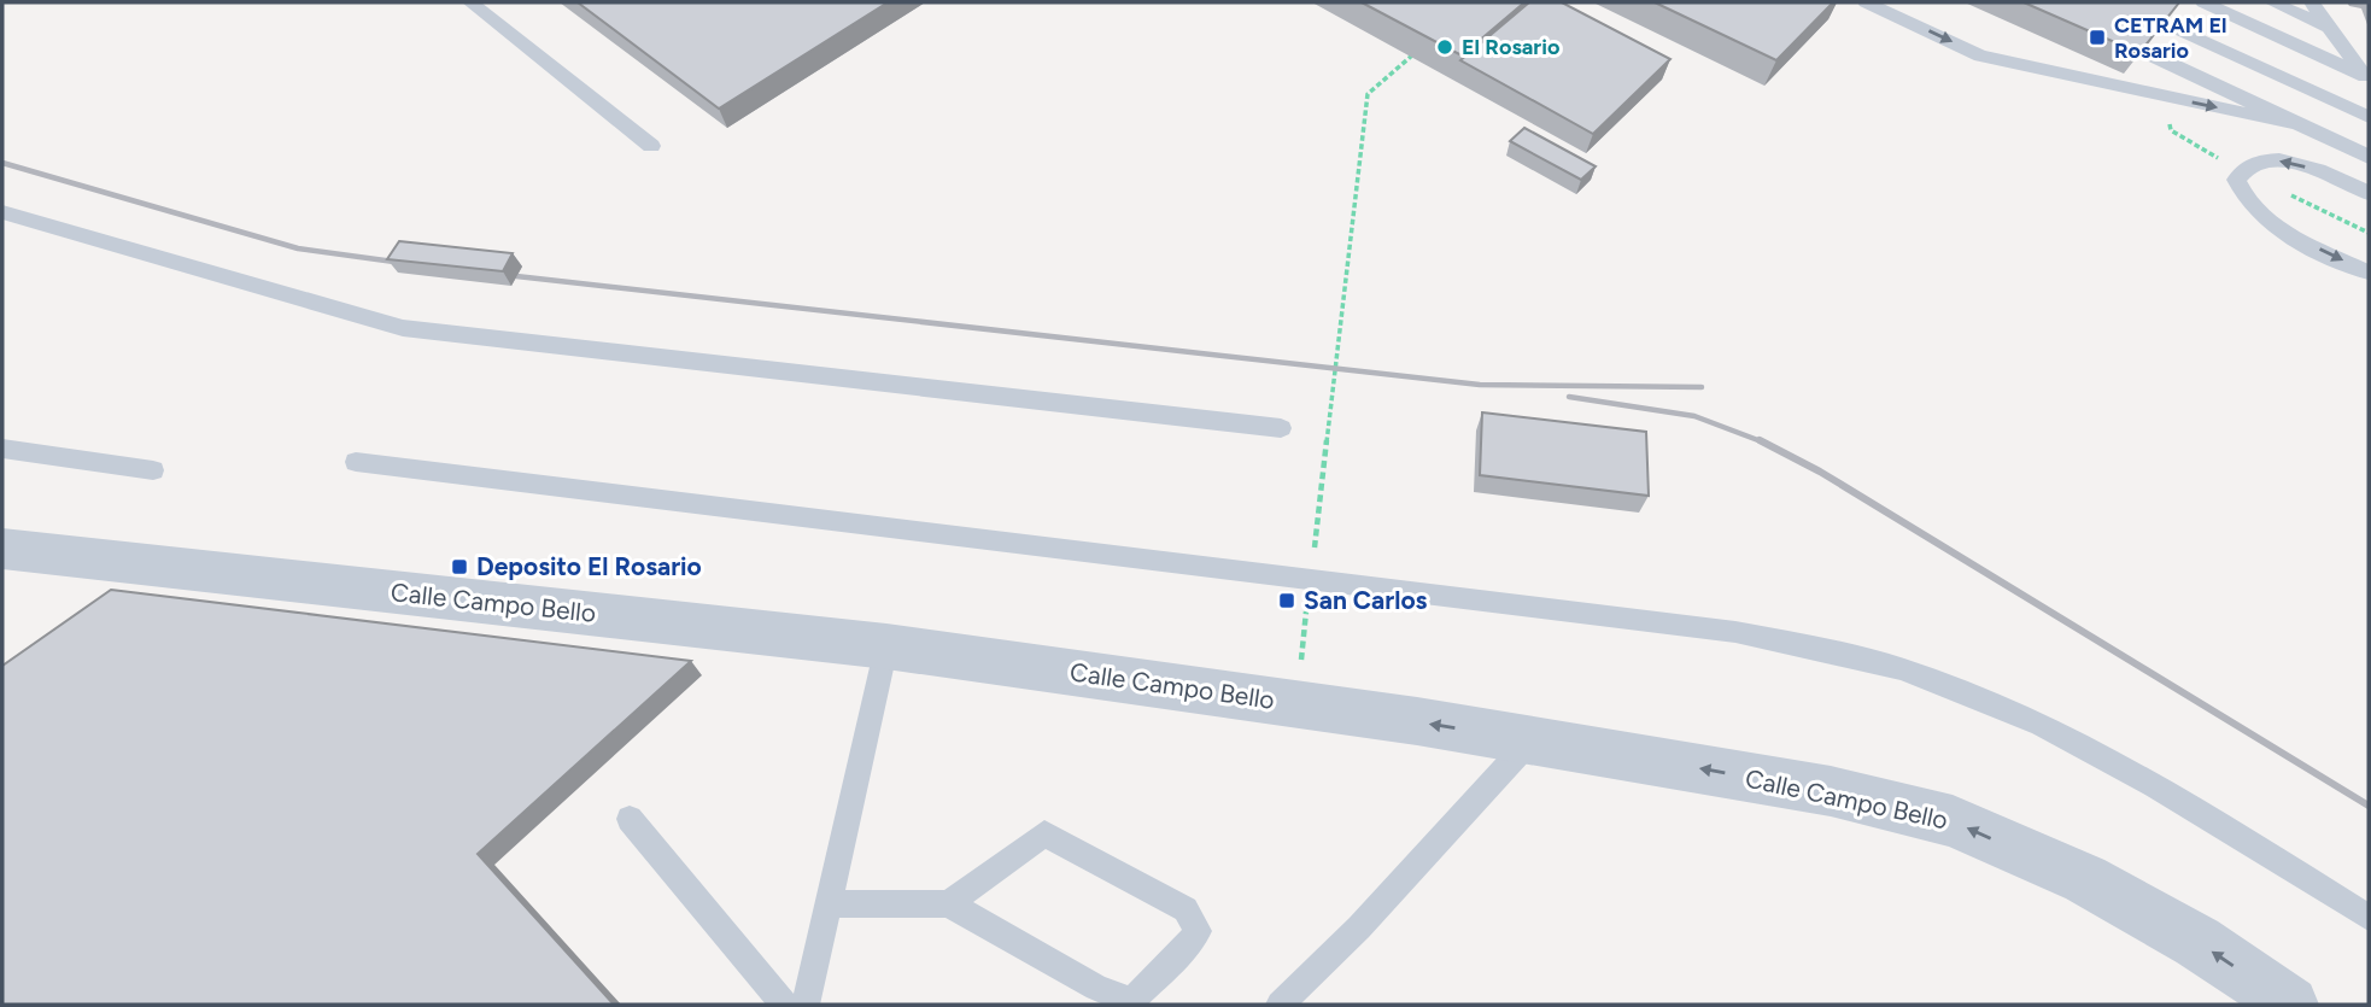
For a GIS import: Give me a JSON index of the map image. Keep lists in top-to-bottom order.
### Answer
{
  "streets": {
    "street": ["Calle Campo Bello"]
  },
  "one_way": ["Calle Campo Bello"],
  "places": {
    "transit": ["CETRAM El Rosario", "Deposito El Rosario", "San Carlos"],
    "other": ["El Rosario"]
  }
}
